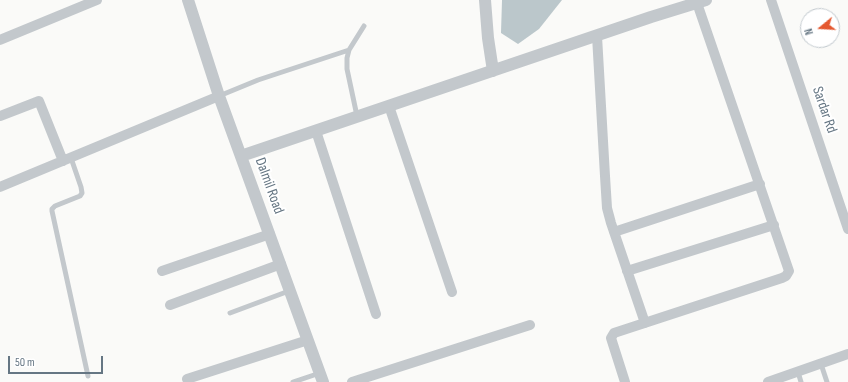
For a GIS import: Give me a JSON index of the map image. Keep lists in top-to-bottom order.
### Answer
{
  "streets": {
    "street": ["Sardar Rd", "Dalmil Road"]
  },
  "scale_bar": "50 m",
  "north": "left"
}
